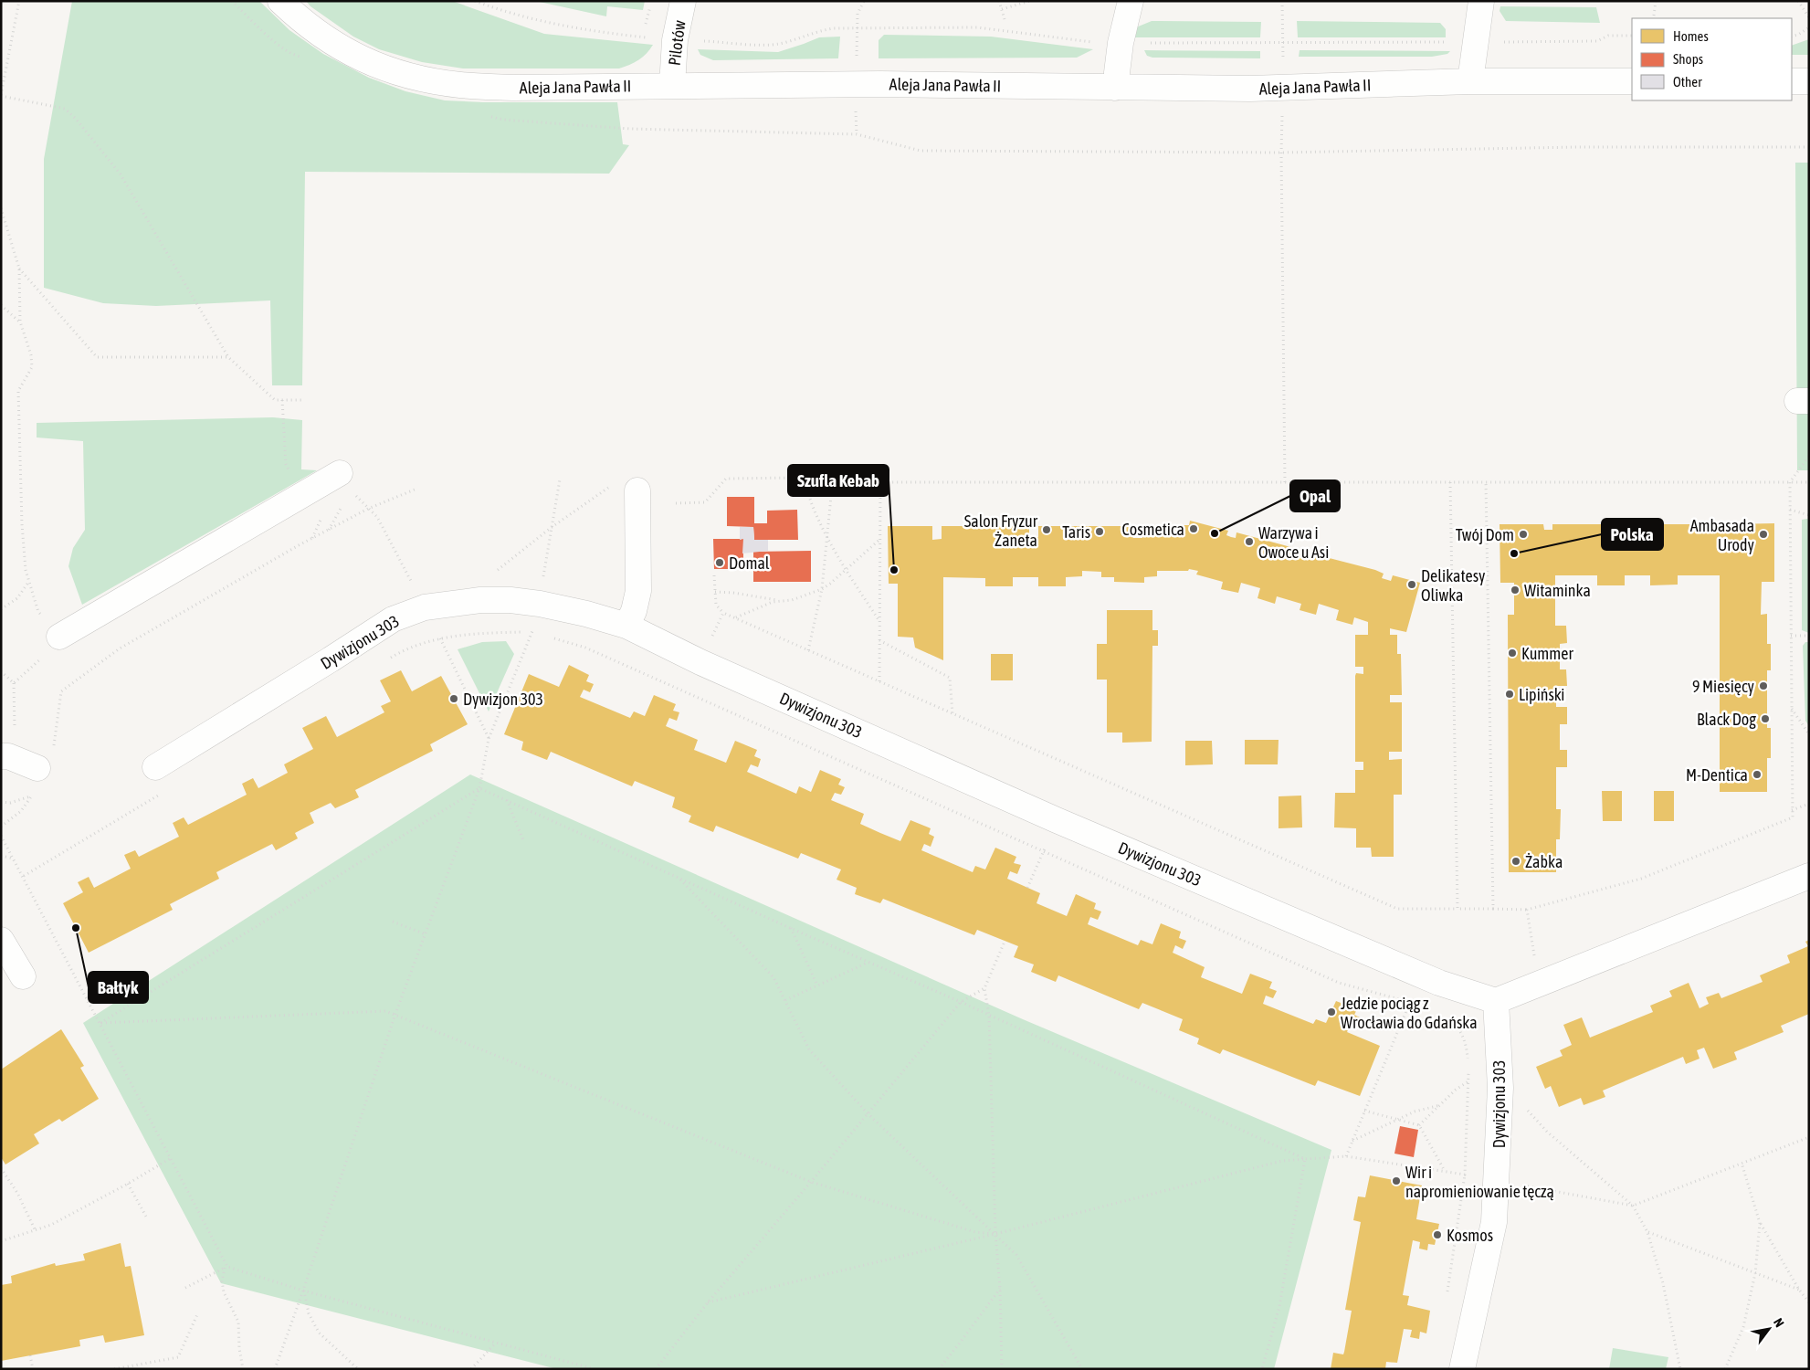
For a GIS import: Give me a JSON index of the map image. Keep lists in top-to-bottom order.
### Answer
{
  "streets": {
    "street": ["Pilotów", "Aleja Jana Pawła II", "Dywizjonu 303"]
  },
  "crossings": [
    ["Pilotów", "Aleja Jana Pawła II"]
  ],
  "places": [
    "Cosmetica",
    "Salon Fryzur Żaneta",
    "Taris",
    "Opal",
    "Twój Dom",
    "Ambasada Urody",
    "Warzywa i Owoce u Asi",
    "Polska",
    "Domal",
    "Szufla Kebab",
    "Delikatesy Oliwka",
    "Witaminka",
    "Kummer",
    "9 Miesięcy",
    "Lipiński",
    "Dywizjon 303",
    "Black Dog",
    "M-Dentica",
    "Żabka",
    "Bałtyk",
    "Jedzie pociąg z Wrocławia do Gdańska",
    "Wir i napromieniowanie tęczą",
    "Kosmos"
  ],
  "legend": ["Homes", "Shops", "Other"],
  "north": "top right"
}
